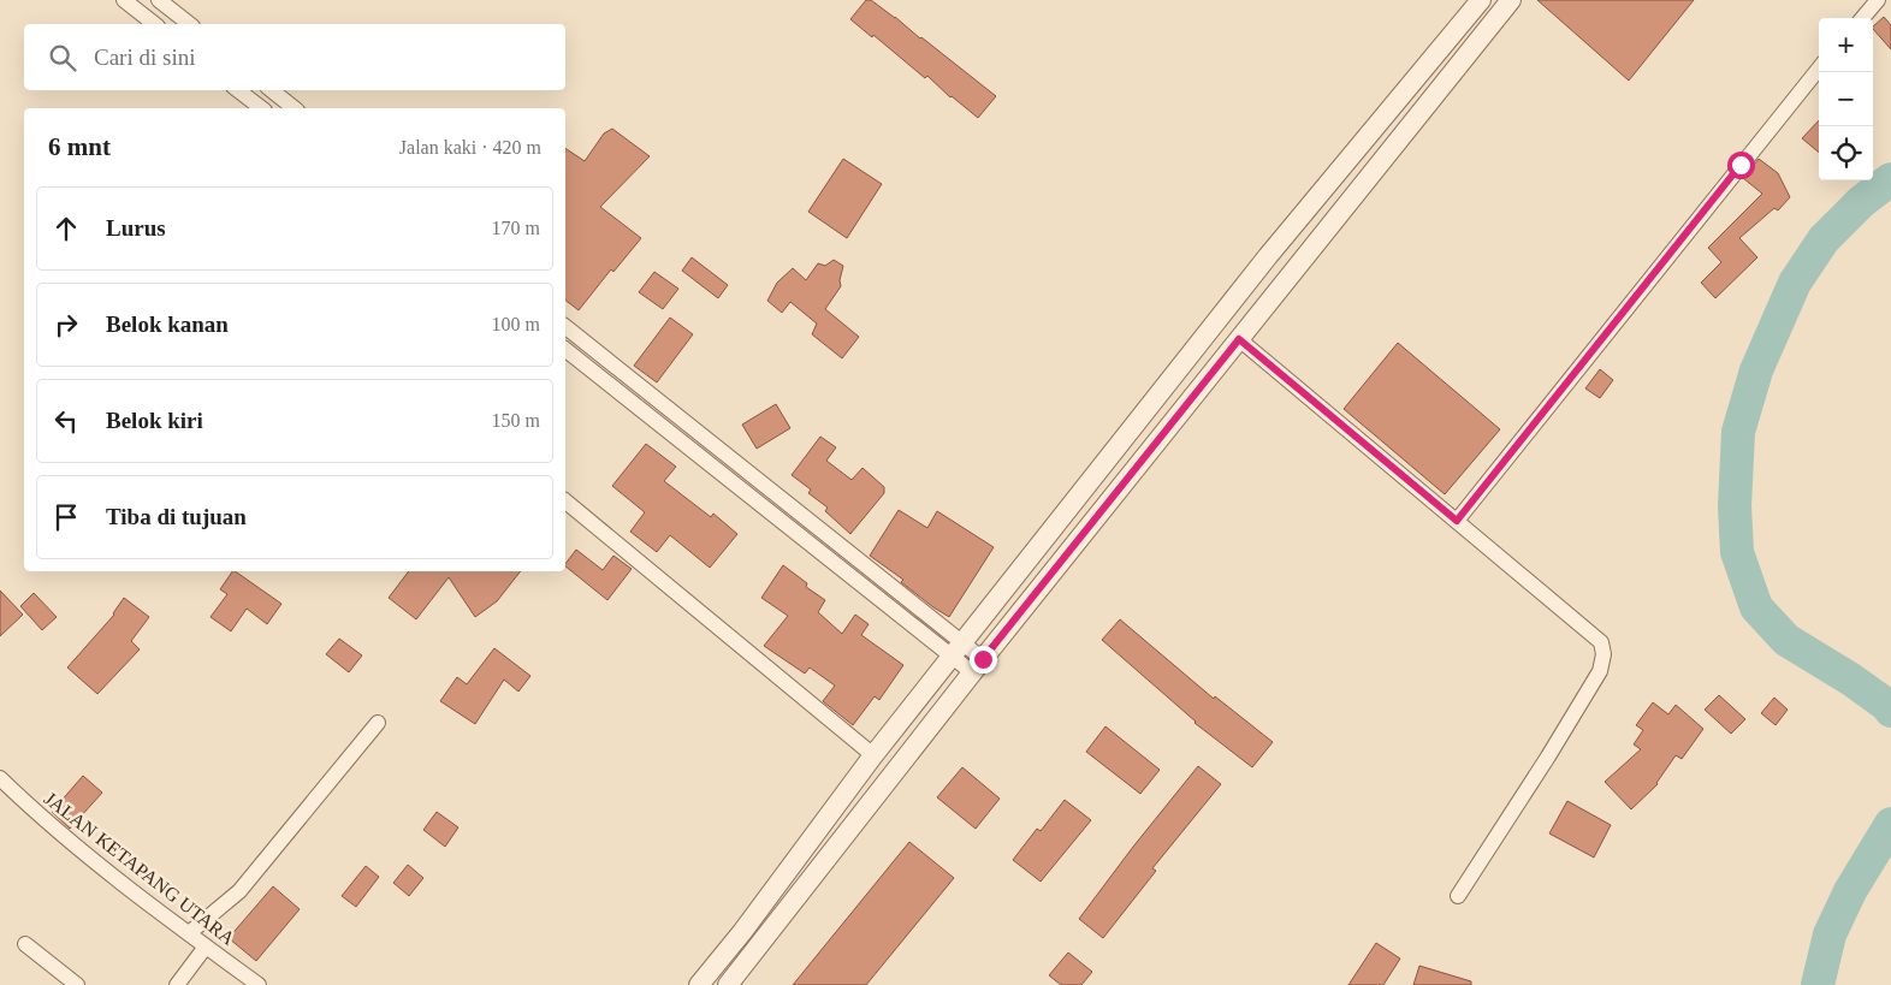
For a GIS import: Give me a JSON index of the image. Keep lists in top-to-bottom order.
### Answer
{
  "streets": {
    "street": ["JALAN KETAPANG UTARA"]
  },
  "page": {
    "map_buttons": ["+", "−"],
    "search": "Cari di sini",
    "heading": ["6 mnt", "Jalan kaki · 420 m"],
    "list": [
      ["Lurus", "170 m"],
      ["Belok kanan", "100 m"],
      ["Belok kiri", "150 m"],
      "Tiba di tujuan"
    ]
  }
}
